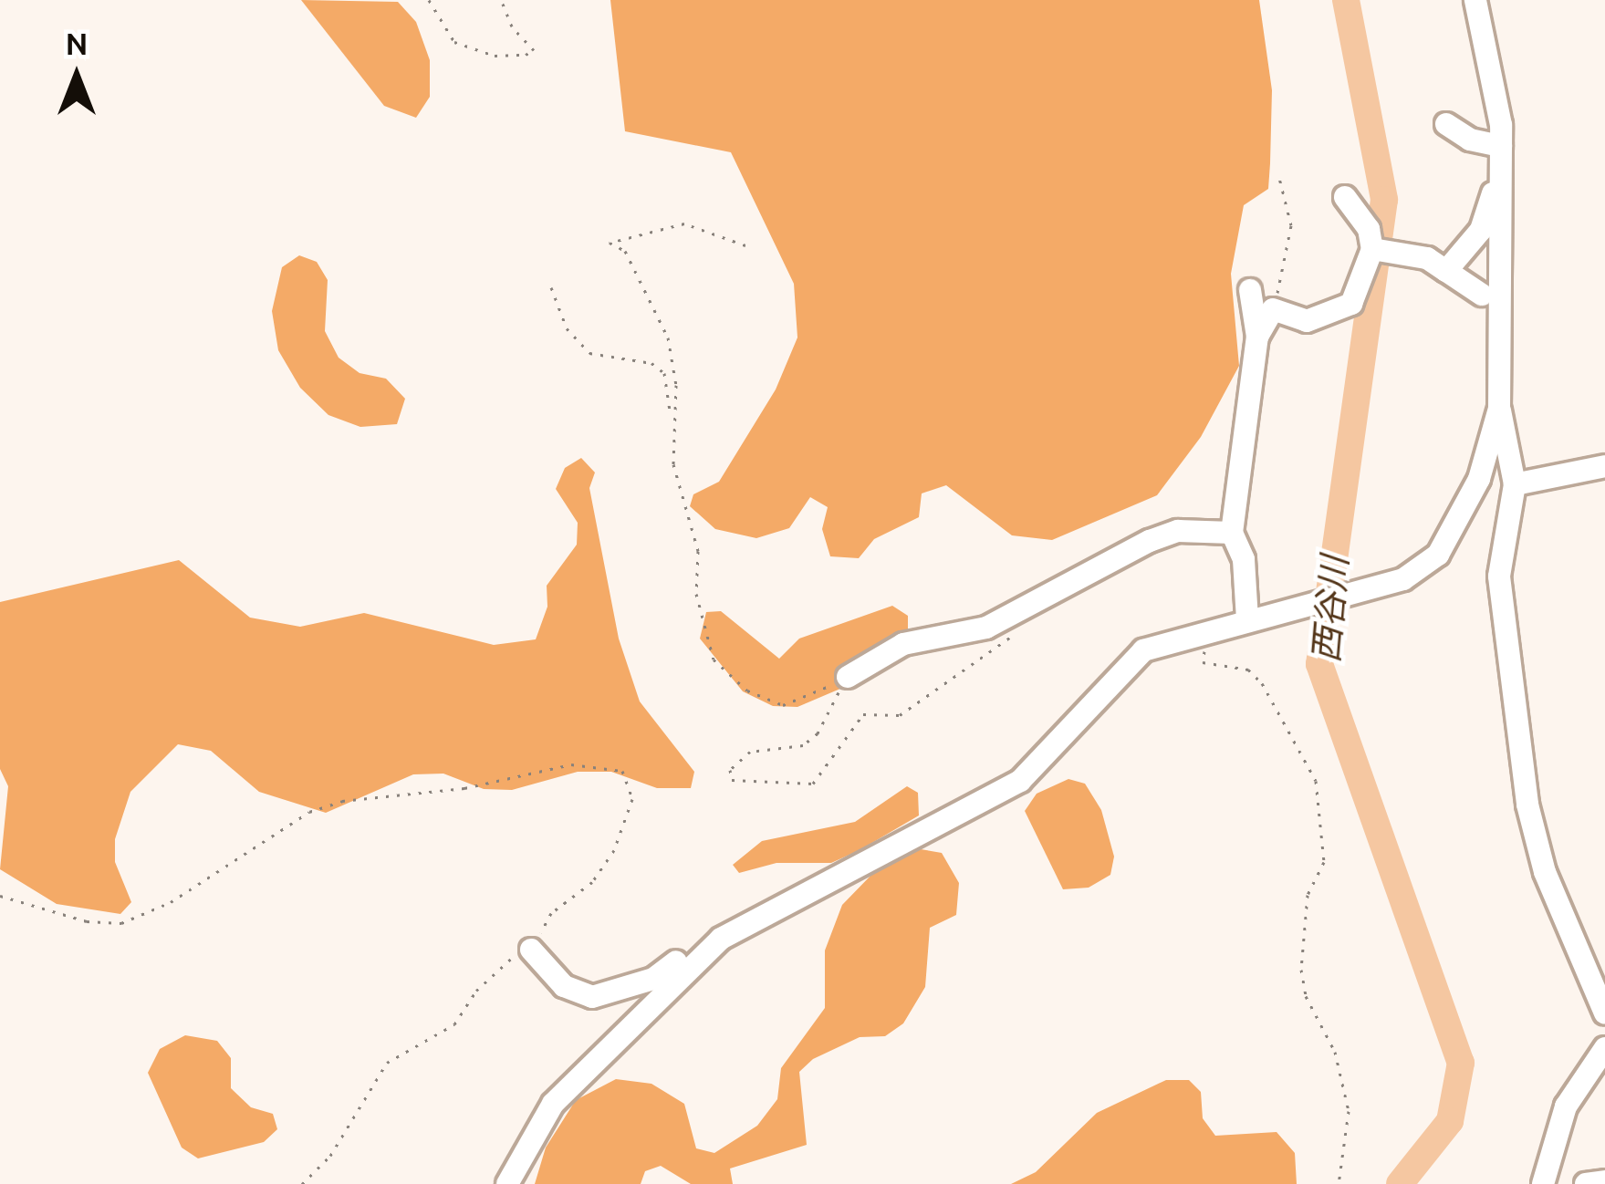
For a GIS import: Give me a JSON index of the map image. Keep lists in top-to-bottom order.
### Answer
{
  "water": ["西谷川"],
  "north": "top"
}
